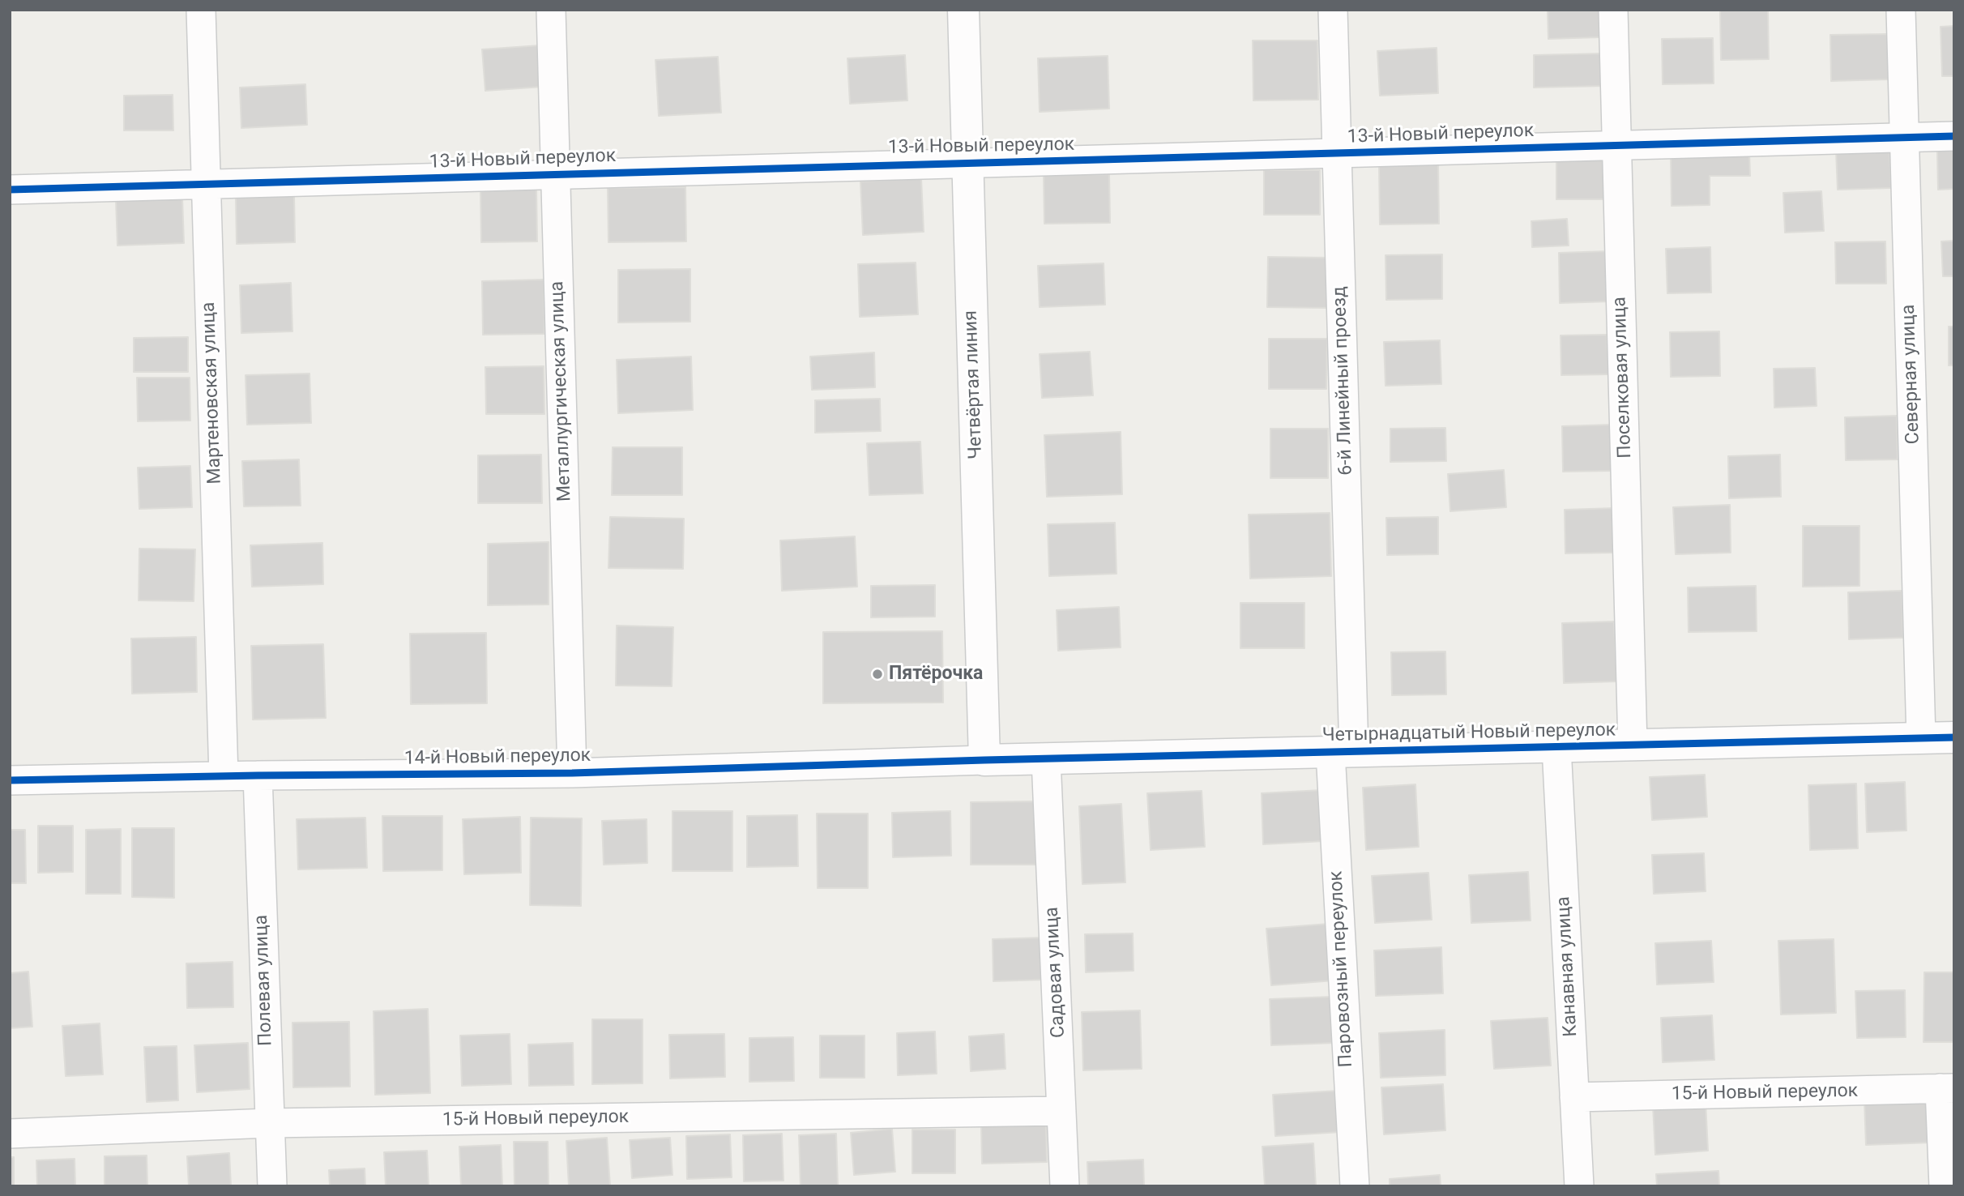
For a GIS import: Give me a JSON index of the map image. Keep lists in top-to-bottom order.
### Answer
{
  "streets": {
    "street": [
      "13-й Новый переулок",
      "Северная улица",
      "Поселковая улица",
      "6-й Линейный проезд",
      "Четвёртая линия",
      "Металлургическая улица",
      "Мартеновская улица",
      "Четырнадцатый Новый переулок",
      "14-й Новый переулок",
      "Канавная улица",
      "Паровозный переулок",
      "Садовая улица",
      "Полевая улица",
      "15-й Новый переулок"
    ]
  },
  "crossings": [
    ["13-й Новый переулок", "Северная улица"],
    ["13-й Новый переулок", "Поселковая улица"],
    ["13-й Новый переулок", "6-й Линейный проезд"],
    ["13-й Новый переулок", "Четвёртая линия"],
    ["13-й Новый переулок", "Металлургическая улица"],
    ["13-й Новый переулок", "Мартеновская улица"],
    ["Северная улица", "Четырнадцатый Новый переулок"],
    ["Поселковая улица", "Четырнадцатый Новый переулок"],
    ["6-й Линейный проезд", "Четырнадцатый Новый переулок"],
    ["6-й Линейный проезд", "Паровозный переулок"],
    ["Четвёртая линия", "Четырнадцатый Новый переулок"],
    ["Четвёртая линия", "14-й Новый переулок"],
    ["Металлургическая улица", "14-й Новый переулок"],
    ["Мартеновская улица", "14-й Новый переулок"],
    ["Четырнадцатый Новый переулок", "14-й Новый переулок"],
    ["Четырнадцатый Новый переулок", "Канавная улица"],
    ["Четырнадцатый Новый переулок", "Паровозный переулок"],
    ["Четырнадцатый Новый переулок", "Садовая улица"],
    ["14-й Новый переулок", "Полевая улица"],
    ["Канавная улица", "15-й Новый переулок"],
    ["Садовая улица", "15-й Новый переулок"],
    ["Полевая улица", "15-й Новый переулок"]
  ],
  "places": ["Пятёрочка"]
}
